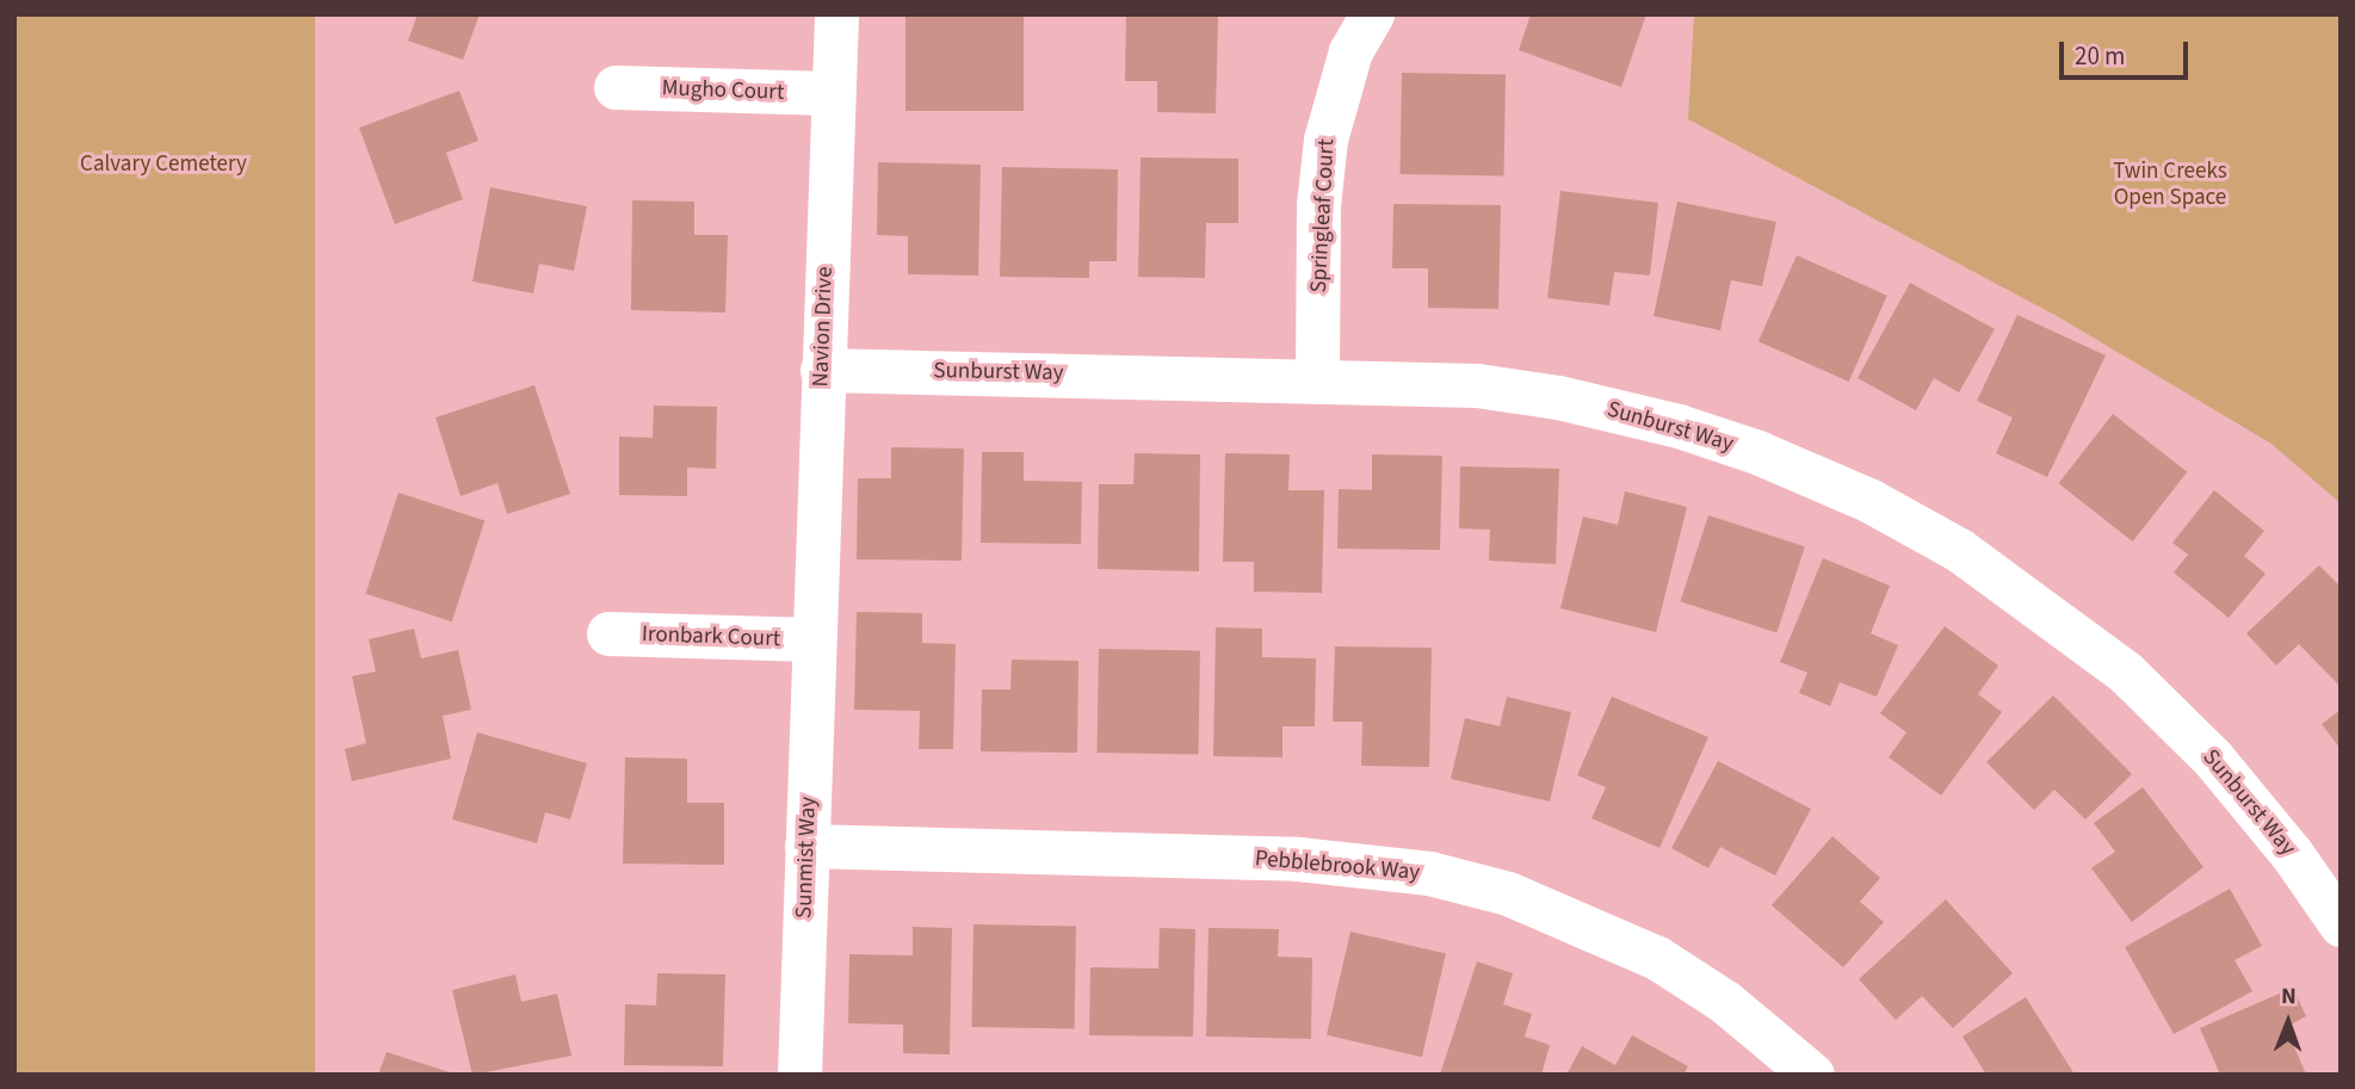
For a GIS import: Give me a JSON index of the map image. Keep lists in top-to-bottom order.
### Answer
{
  "streets": {
    "street": [
      "Mugho Court",
      "Springleaf Court",
      "Navion Drive",
      "Sunburst Way",
      "Ironbark Court",
      "Sunmist Way",
      "Pebblebrook Way"
    ]
  },
  "crossings": [
    ["Mugho Court", "Navion Drive"],
    ["Springleaf Court", "Sunburst Way"],
    ["Navion Drive", "Sunburst Way"],
    ["Navion Drive", "Ironbark Court"],
    ["Navion Drive", "Sunmist Way"],
    ["Ironbark Court", "Sunmist Way"],
    ["Sunmist Way", "Pebblebrook Way"]
  ],
  "parks": ["Calvary Cemetery", "Twin Creeks Open Space"],
  "scale_bar": "20 m",
  "north": "top"
}
